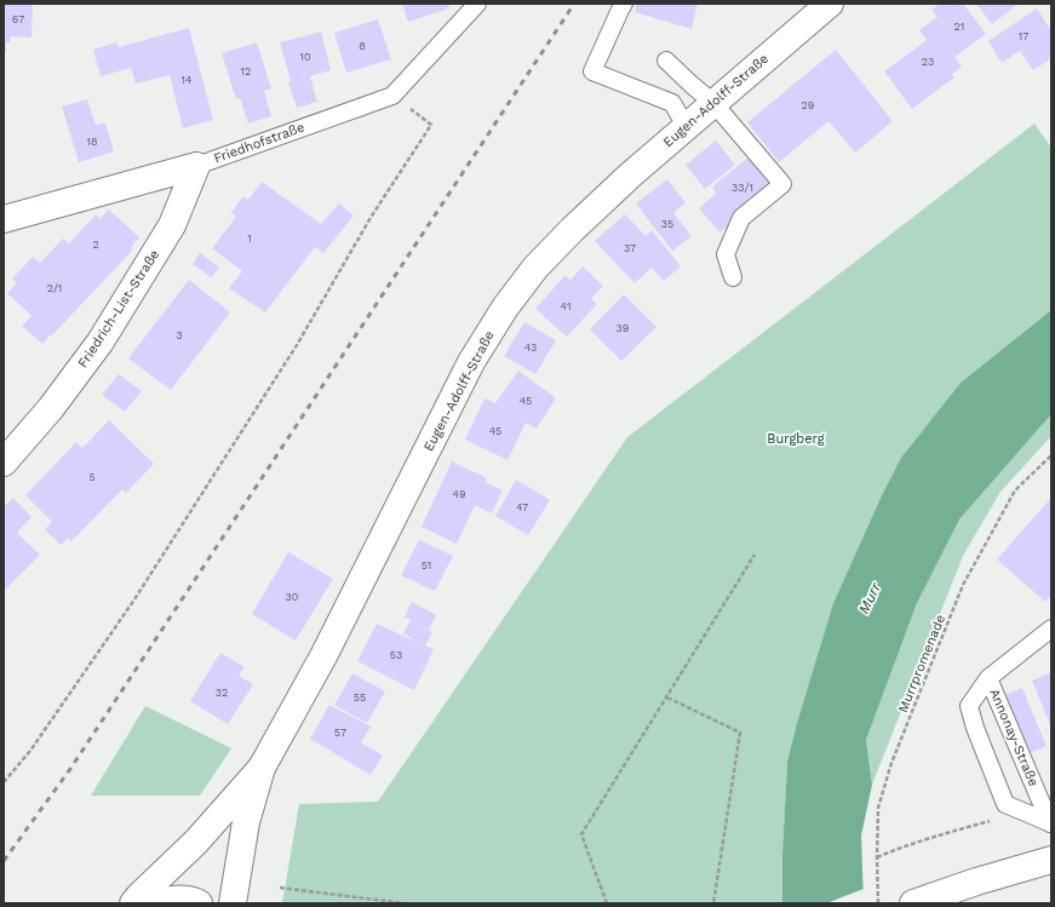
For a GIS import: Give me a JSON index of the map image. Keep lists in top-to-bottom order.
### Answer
{
  "streets": {
    "street": ["Eugen-Adolff-Straße", "Friedhofstraße", "Friedrich-List-Straße"],
    "lane": ["Annonay-Straße"],
    "path": ["Murrpromenade"]
  },
  "crossings": [
    ["Friedhofstraße", "Friedrich-List-Straße"]
  ],
  "water": ["Murr"],
  "parks": ["Burgberg"],
  "house_numbers": [
    "67",
    "21",
    "17",
    "8",
    "10",
    "23",
    "12",
    "14",
    "29",
    "18",
    "33/1",
    "35",
    "1",
    "2",
    "37",
    "2/1",
    "41",
    "39",
    "3",
    "43",
    "45",
    "45",
    "5",
    "49",
    "47",
    "51",
    "30",
    "53",
    "32",
    "55",
    "57"
  ]
}
